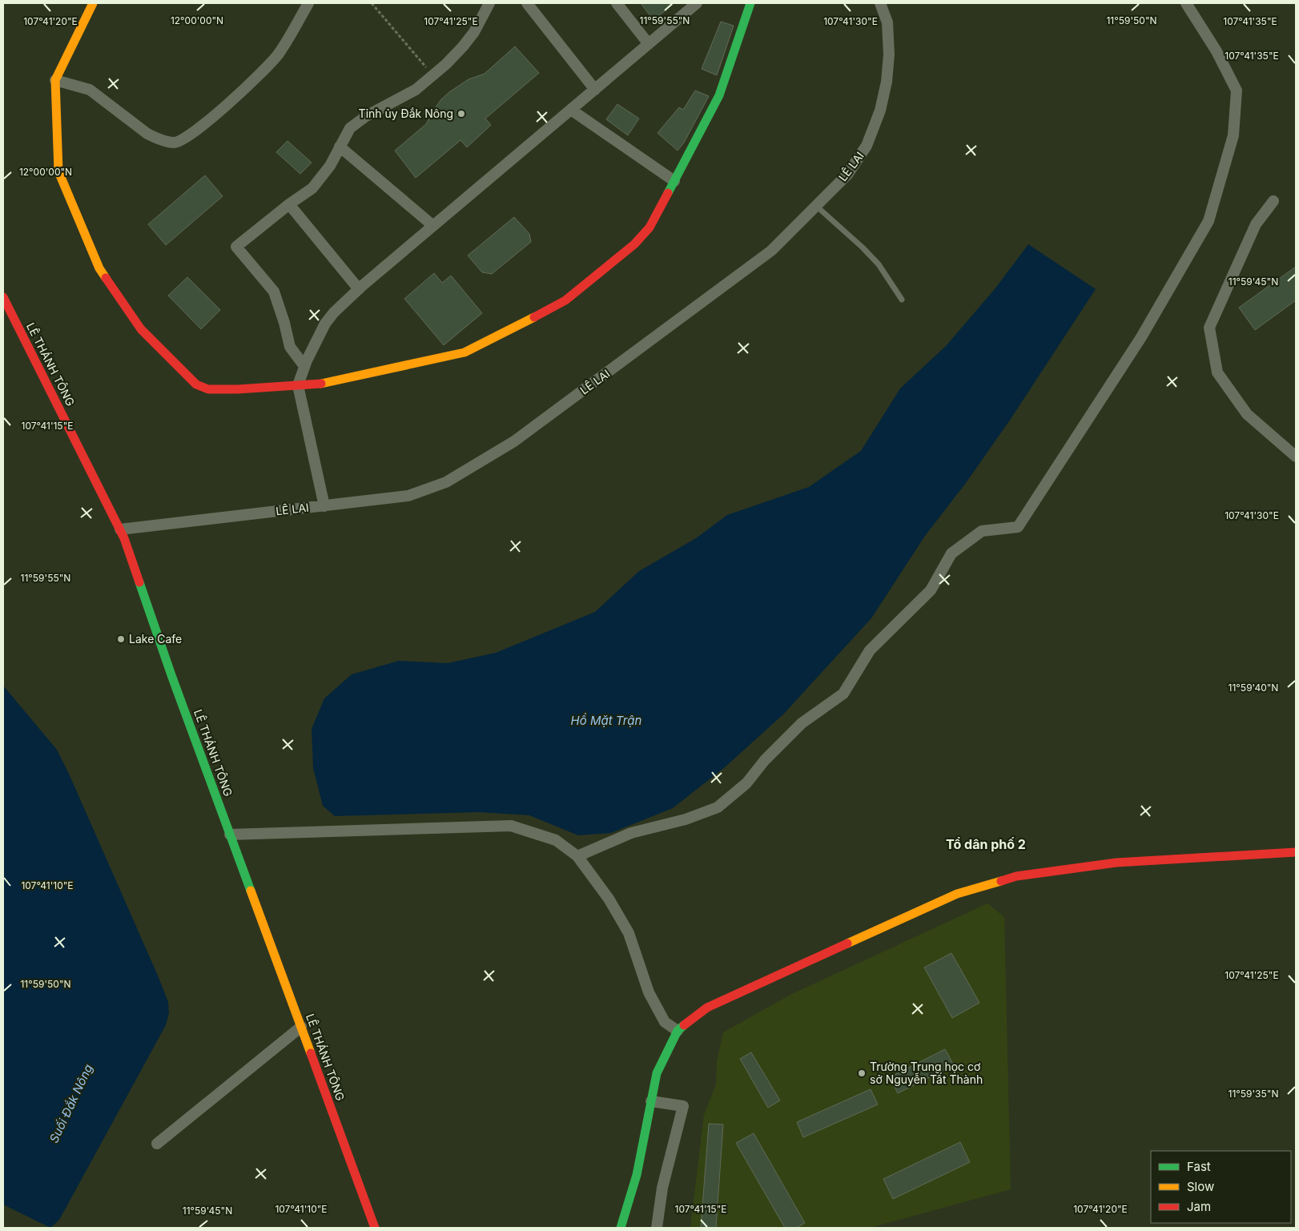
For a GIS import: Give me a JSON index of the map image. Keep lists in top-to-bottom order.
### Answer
{
  "streets": {
    "street": ["LÊ LAI", "LÊ THÁNH TÔNG"]
  },
  "crossings": [
    ["LÊ LAI", "LÊ THÁNH TÔNG"]
  ],
  "districts": ["Tổ dân phố 2"],
  "water": ["Hồ Mặt Trận", "Suối Đắk Nông"],
  "places": ["Tỉnh ủy Đắk Nông", "Lake Cafe", "Trường Trung học cơ sở Nguyễn Tất Thành"],
  "legend": ["Fast", "Slow", "Jam"],
  "coordinates": [
    "12°00'00\"N",
    "11°59'55\"N",
    "11°59'50\"N",
    "107°41'35\"E",
    "107°41'20\"E",
    "107°41'25\"E",
    "107°41'30\"E",
    "11°59'45\"N",
    "107°41'15\"E",
    "11°59'40\"N",
    "107°41'10\"E",
    "11°59'35\"N"
  ]
}
